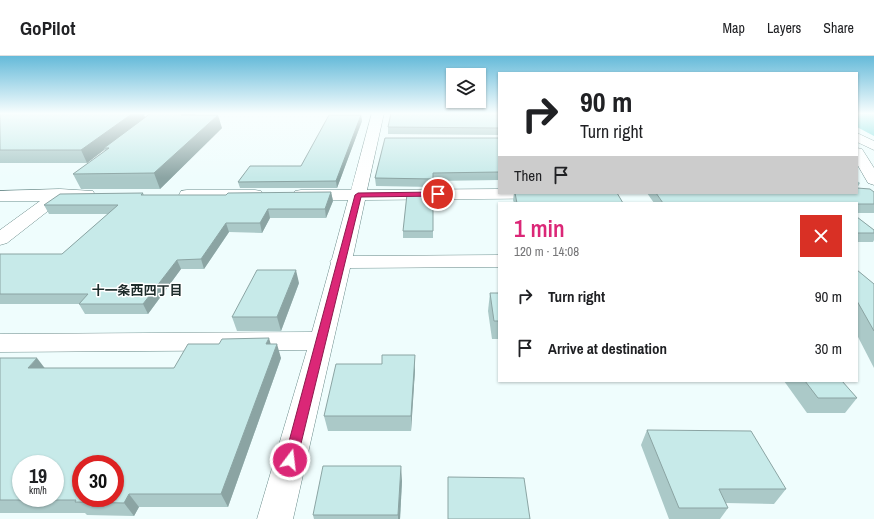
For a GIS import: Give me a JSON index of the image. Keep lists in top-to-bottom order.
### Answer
{
  "districts": ["十一条西四丁目"],
  "page": {
    "header": "GoPilot",
    "nav": ["Map", "Layers", "Share"],
    "turn": ["90 m", "Turn right"],
    "then": "Then",
    "heading": ["1 min", "120 m · 14:08"],
    "list": [
      {
        "name": "Turn right",
        "value": "90 m"
      },
      {
        "name": "Arrive at destination",
        "value": "30 m"
      }
    ],
    "speed": "19 km/h",
    "limit": "30"
  }
}
